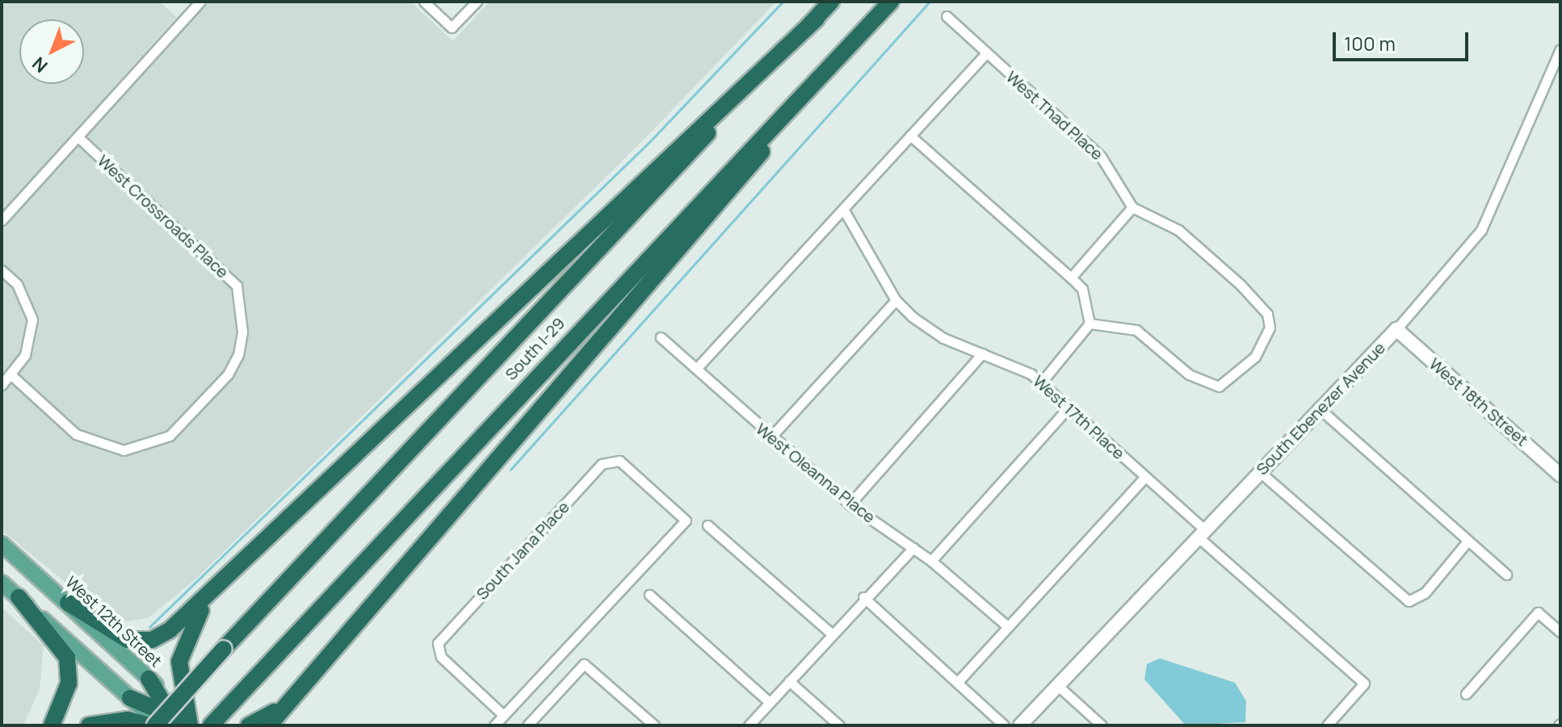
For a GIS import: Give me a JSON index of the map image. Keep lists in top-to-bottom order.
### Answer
{
  "streets": {
    "highway": ["South I-29"],
    "main road": ["West 12th Street"],
    "street": [
      "West Thad Place",
      "West Crossroads Place",
      "West 18th Street",
      "South Ebenezer Avenue",
      "West 17th Place",
      "West Oleanna Place",
      "South Jana Place"
    ]
  },
  "crossings": [
    ["West 18th Street", "South Ebenezer Avenue"],
    ["South Ebenezer Avenue", "West 17th Place"]
  ],
  "scale_bar": "100 m",
  "north": "bottom left"
}
